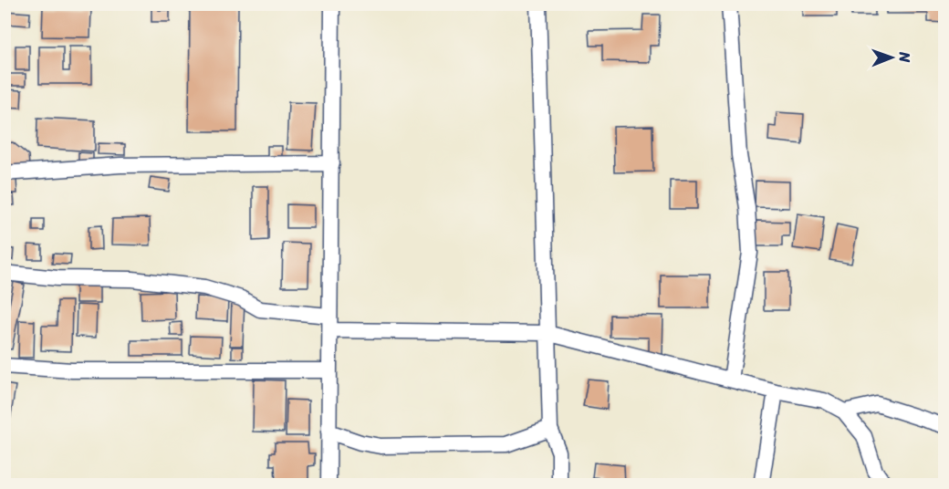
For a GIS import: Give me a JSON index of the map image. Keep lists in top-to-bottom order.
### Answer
{
  "north": "right"
}
